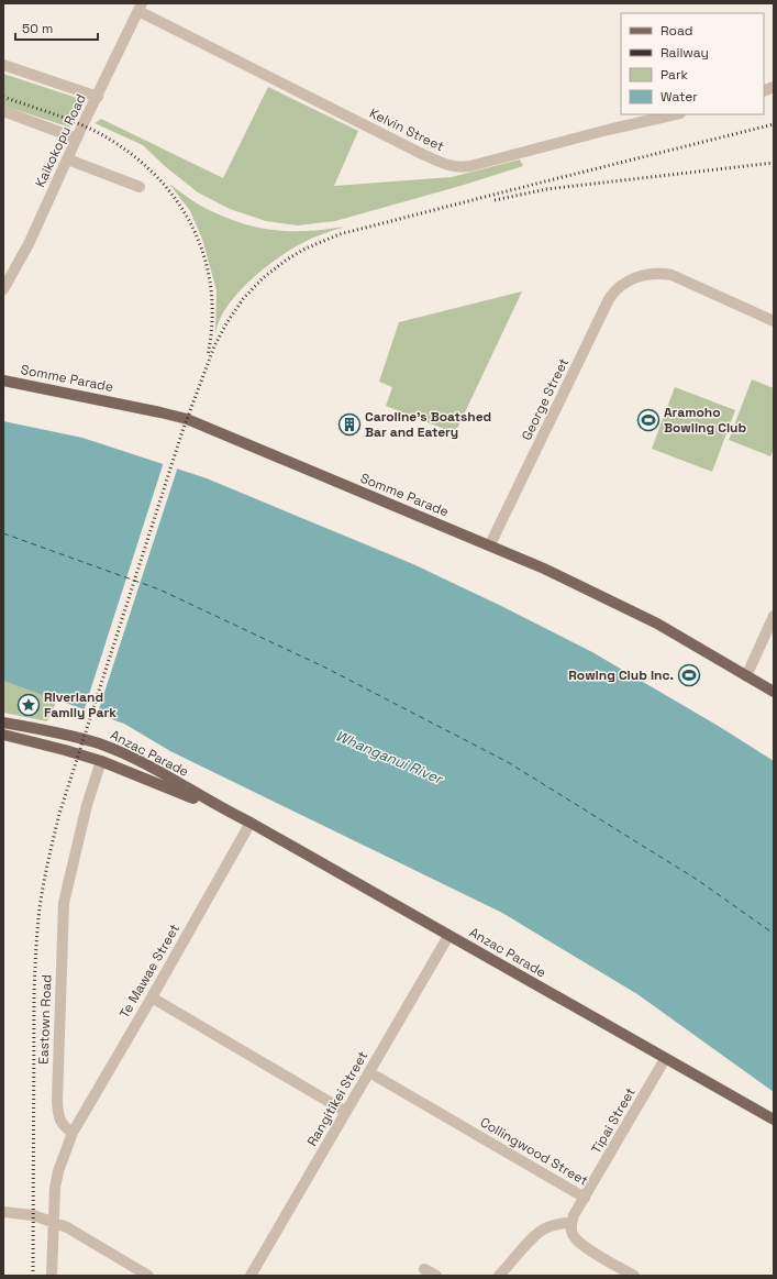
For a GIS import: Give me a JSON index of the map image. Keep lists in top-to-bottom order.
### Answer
{
  "streets": {
    "main road": ["Somme Parade", "Anzac Parade"],
    "street": [
      "Kelvin Street",
      "Kaikokopu Road",
      "George Street",
      "Te Mawae Street",
      "Eastown Road",
      "Rangitikei Street",
      "Tipai Street",
      "Collingwood Street"
    ]
  },
  "crossings": [
    ["Kelvin Street", "Kaikokopu Road"],
    ["Somme Parade", "George Street"],
    ["Anzac Parade", "Te Mawae Street"],
    ["Anzac Parade", "Eastown Road"],
    ["Anzac Parade", "Rangitikei Street"],
    ["Anzac Parade", "Tipai Street"],
    ["Te Mawae Street", "Eastown Road"],
    ["Rangitikei Street", "Collingwood Street"],
    ["Tipai Street", "Collingwood Street"]
  ],
  "water": ["Whanganui River"],
  "places": {
    "sports": ["Aramoho Bowling Club", "Rowing Club Inc."],
    "building": ["Caroline's Boatshed Bar and Eatery"],
    "place": ["Riverland Family Park"]
  },
  "legend": [
    "Road",
    "Railway",
    "Park",
    "Water"
  ],
  "scale_bar": "50 m"
}
